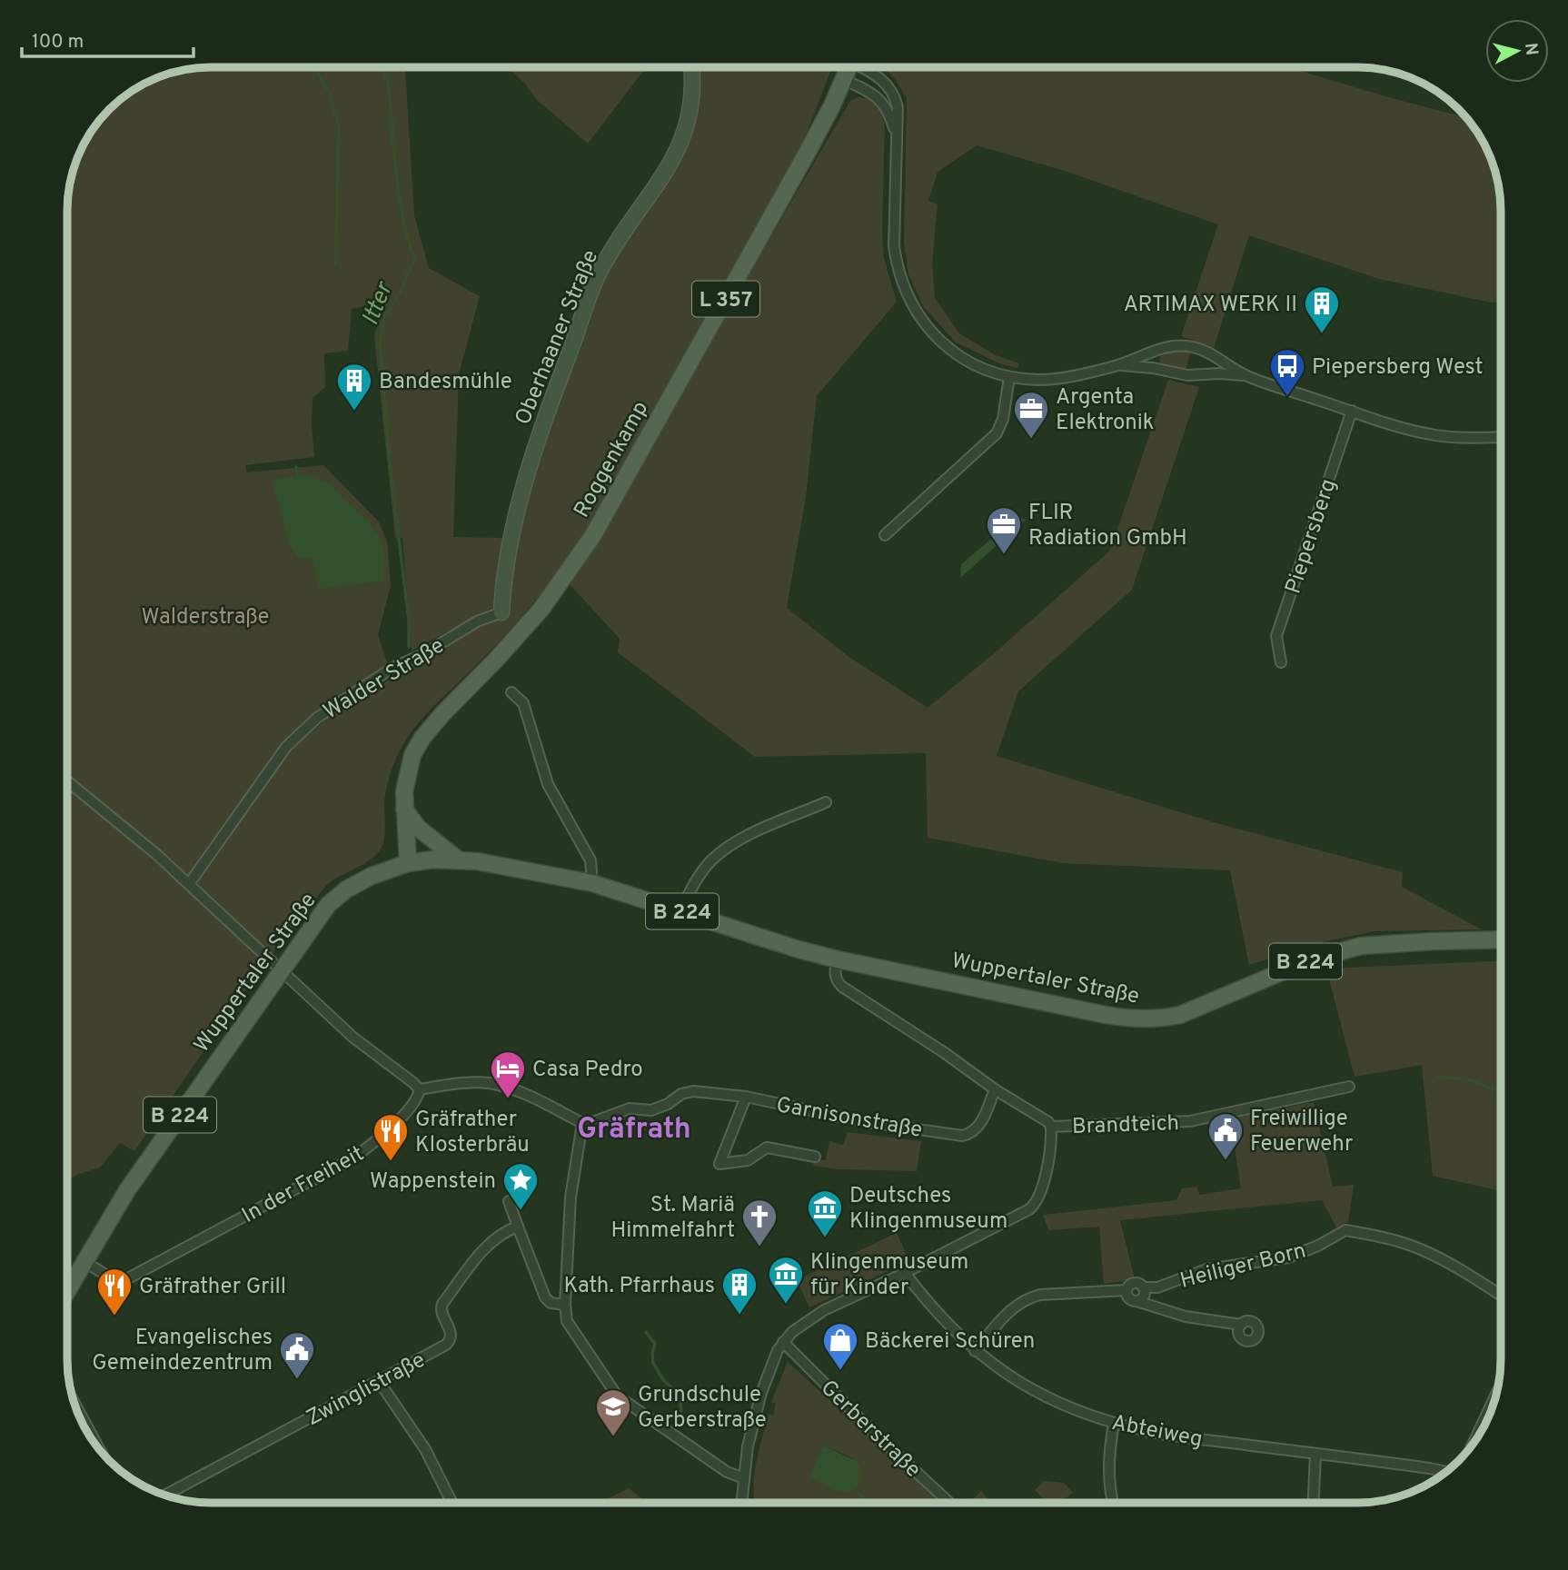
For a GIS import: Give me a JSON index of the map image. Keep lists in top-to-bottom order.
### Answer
{
  "streets": {
    "main road": [
      "L 357",
      "Roggenkamp",
      "B 224",
      "Wuppertaler Straße"
    ],
    "street": [
      "Oberhaaner Straße",
      "Piepersberg",
      "Walder Straße",
      "Garnisonstraße",
      "Brandteich",
      "In der Freiheit",
      "Heiliger Born",
      "Zwinglistraße",
      "Gerberstraße",
      "Abteiweg"
    ]
  },
  "crossings": [
    ["Oberhaaner Straße", "Walder Straße"],
    ["Roggenkamp", "Wuppertaler Straße"],
    ["Wuppertaler Straße", "In der Freiheit"],
    ["Heiliger Born", "Abteiweg"]
  ],
  "districts": ["Gräfrath"],
  "water": ["Itter"],
  "parks": ["Walderstraße"],
  "places": {
    "building": ["ARTIMAX WERK II", "Bandesmühle", "Kath. Pfarrhaus"],
    "bus stop": ["Piepersberg West"],
    "office": ["Argenta Elektronik", "FLIR Radiation GmbH"],
    "hotel": ["Casa Pedro"],
    "public building": ["Freiwillige Feuerwehr", "Evangelisches Gemeindezentrum"],
    "restaurant": ["Gräfrather Klosterbräu", "Gräfrather Grill"],
    "place": ["Wappenstein"],
    "museum": ["Deutsches Klingenmuseum", "Klingenmuseum für Kinder"],
    "church": ["St. Mariä Himmelfahrt"],
    "shop": ["Bäckerei Schüren"],
    "school or university": ["Grundschule Gerberstraße"]
  },
  "scale_bar": "100 m",
  "north": "right"
}
